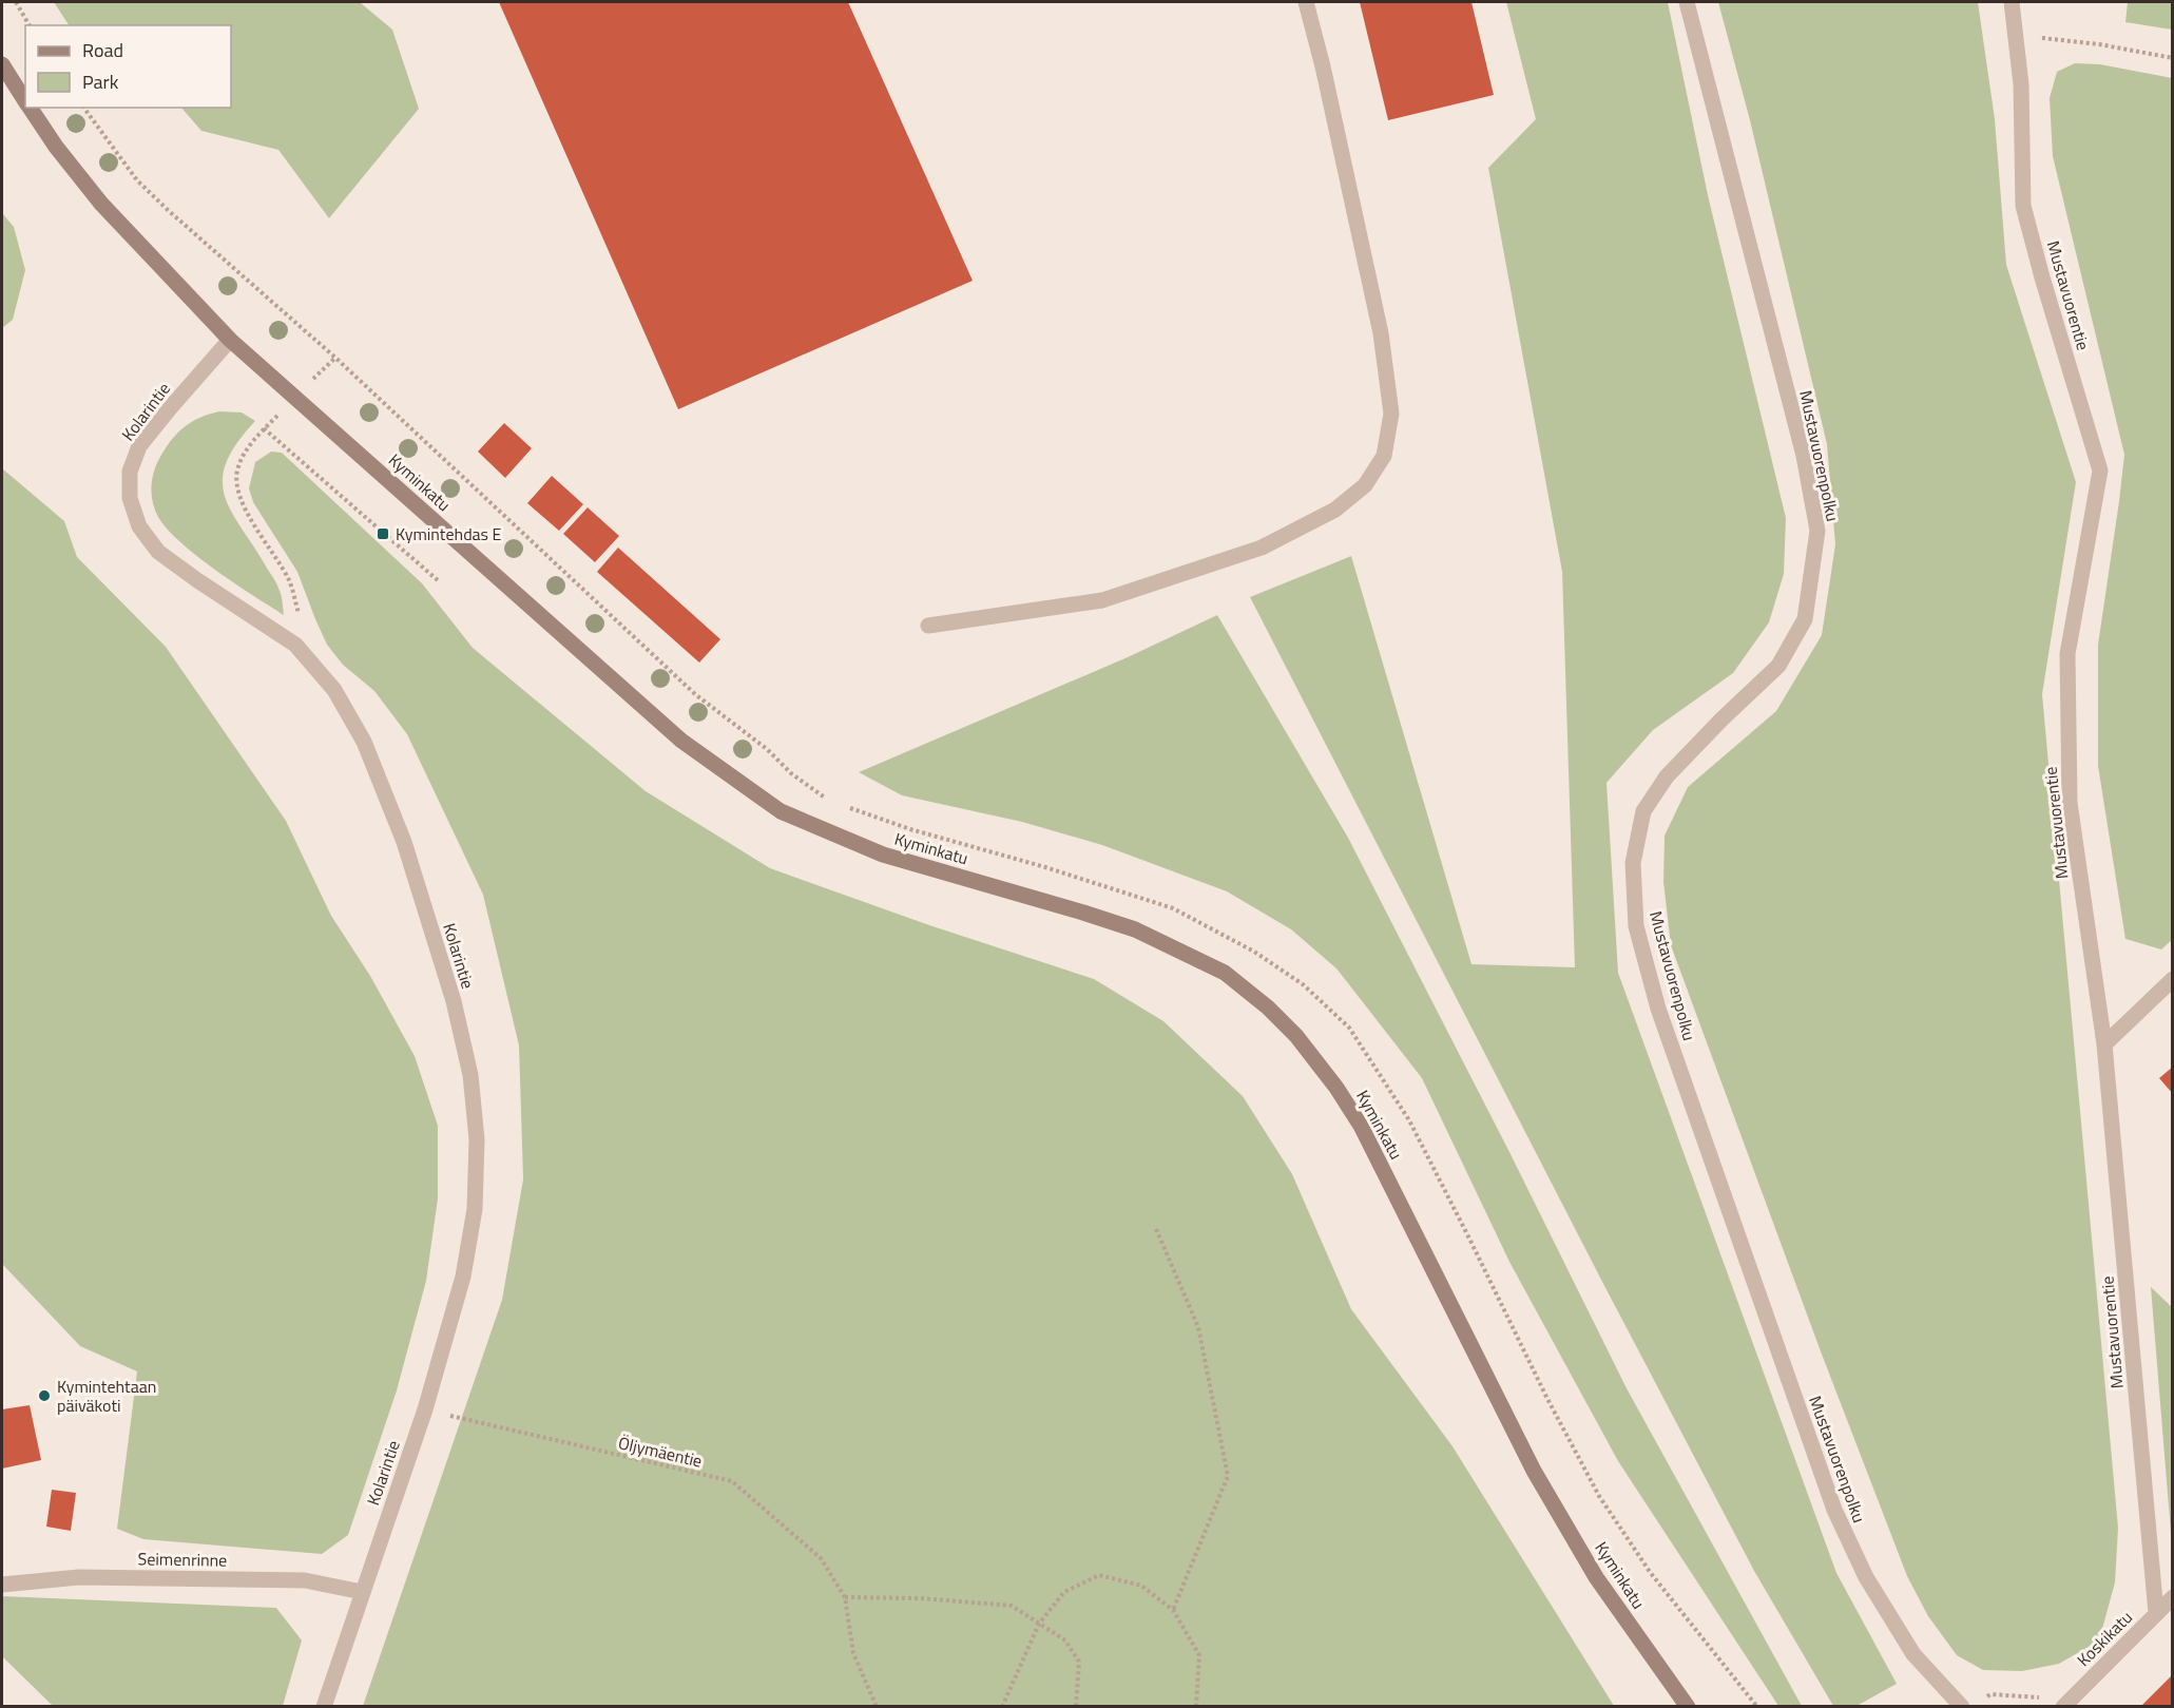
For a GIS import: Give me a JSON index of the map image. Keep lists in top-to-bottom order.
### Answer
{
  "streets": {
    "street": [
      "Mustavuorentie",
      "Kolarintie",
      "Mustavuorenpolku",
      "Kyminkatu",
      "Seimenrinne",
      "Koskikatu"
    ],
    "path": ["Öljymäentie"]
  },
  "crossings": [
    ["Mustavuorentie", "Koskikatu"],
    ["Kolarintie", "Kyminkatu"],
    ["Kolarintie", "Öljymäentie"],
    ["Kolarintie", "Seimenrinne"]
  ],
  "places": {
    "transit": ["Kymintehdas E"],
    "other": ["Kymintehtaan päiväkoti"]
  },
  "legend": ["Road", "Park"]
}
